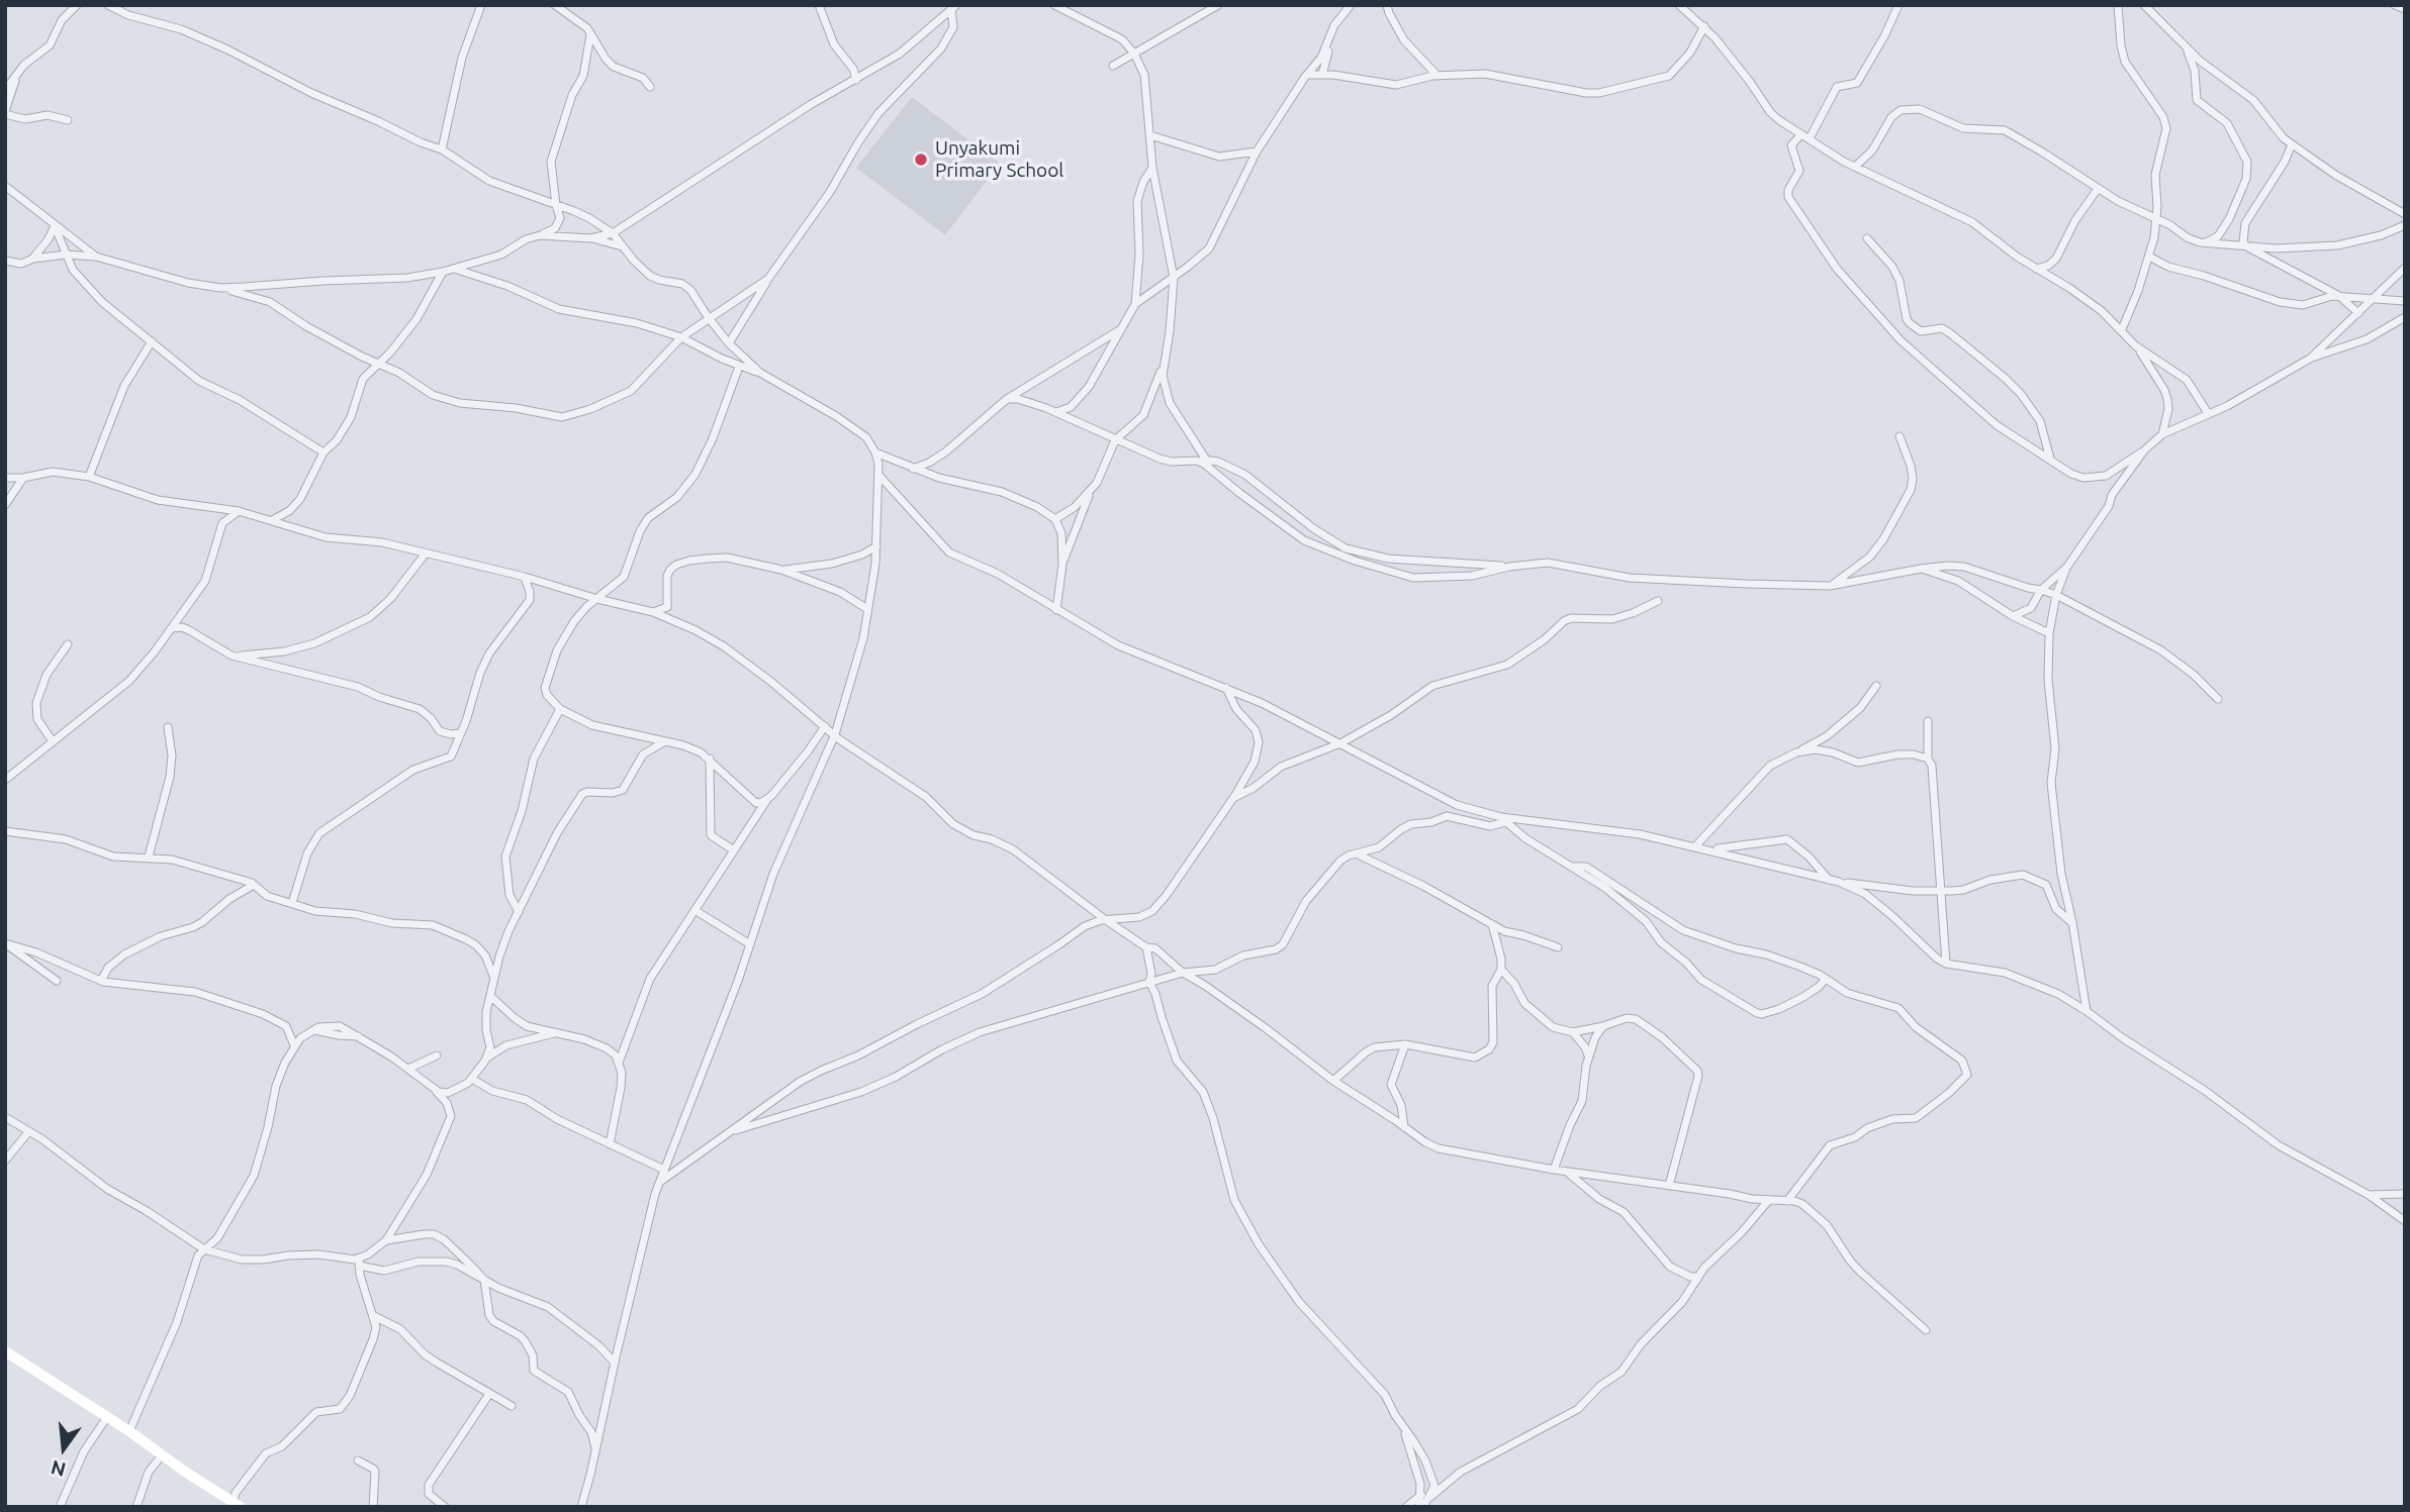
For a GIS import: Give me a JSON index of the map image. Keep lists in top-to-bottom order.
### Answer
{
  "places": ["Unyakumi Primary School"],
  "north": "bottom"
}
